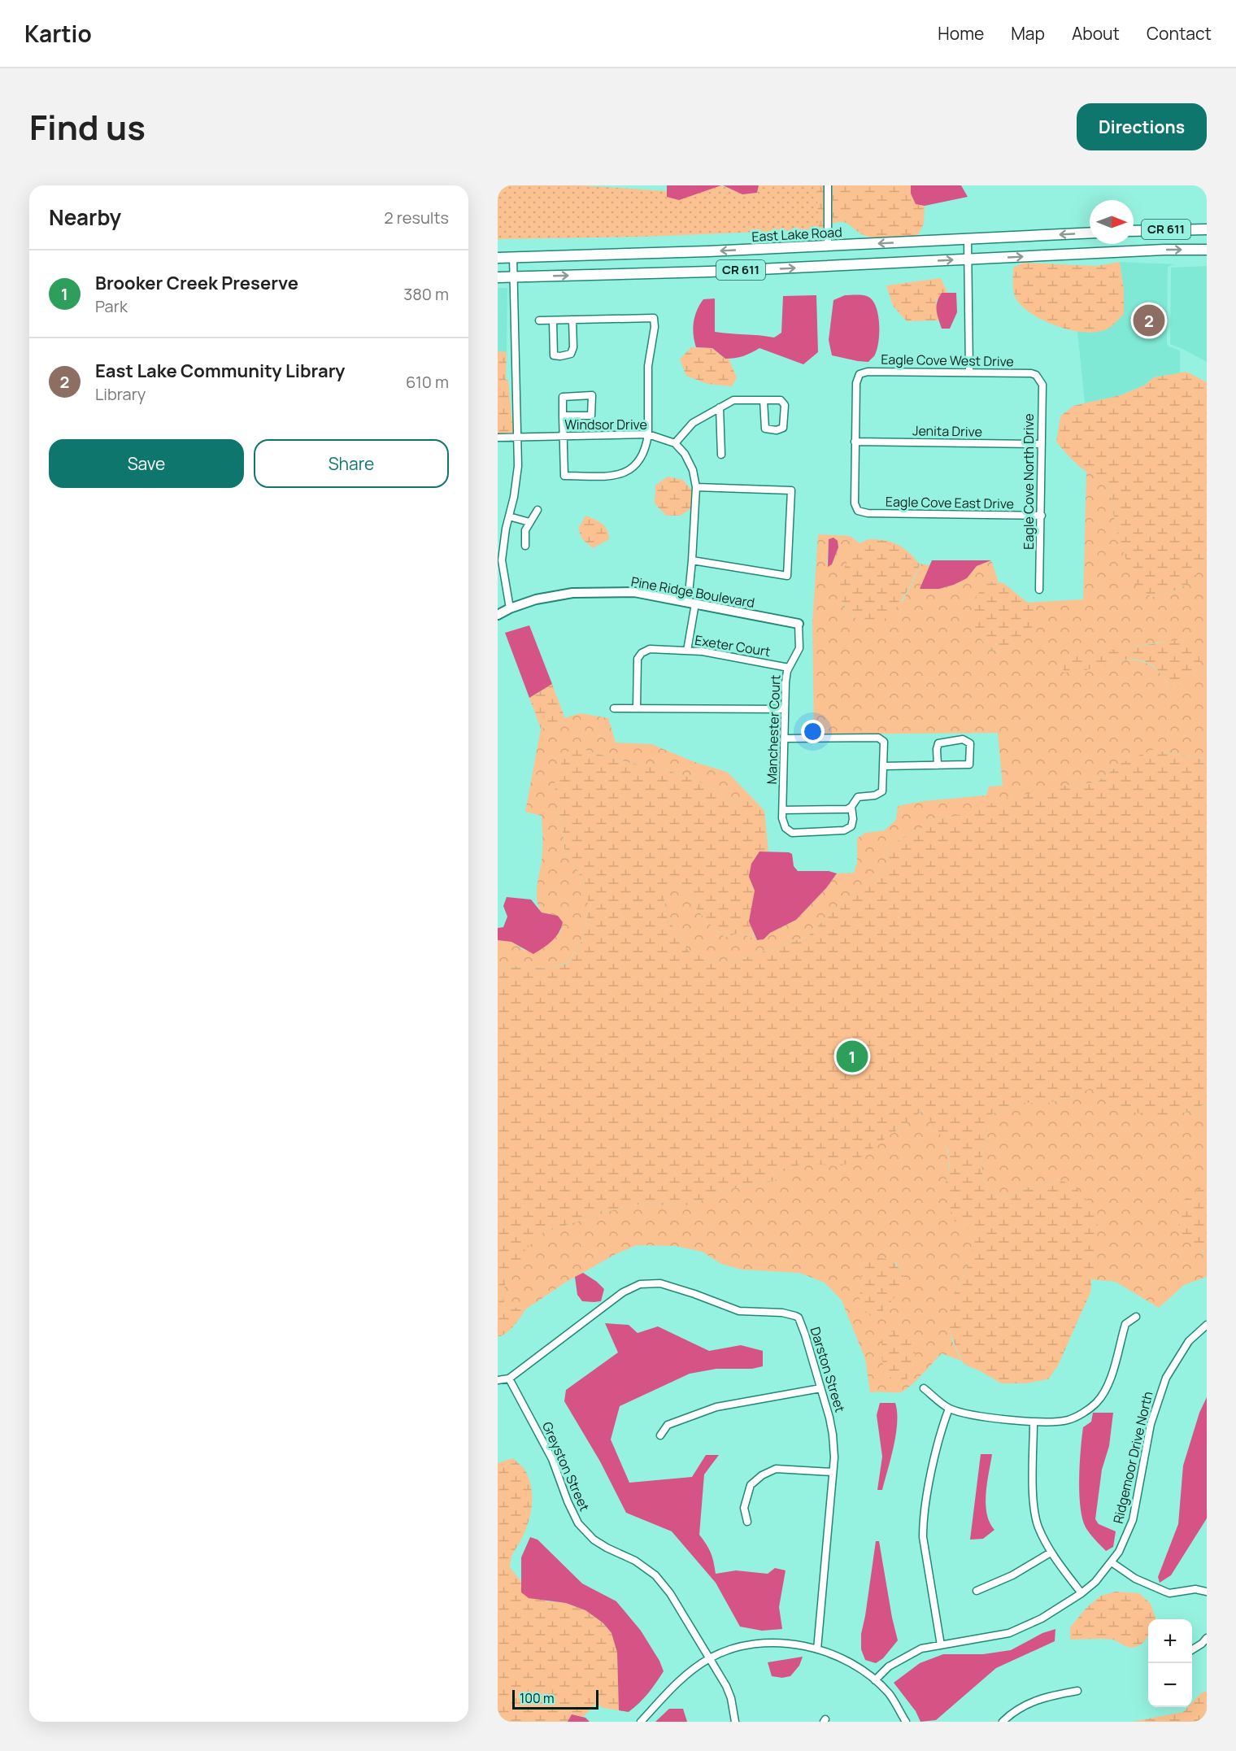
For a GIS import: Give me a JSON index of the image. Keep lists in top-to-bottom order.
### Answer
{
  "streets": {
    "main road": ["CR 611", "East Lake Road"],
    "street": [
      "Eagle Cove West Drive",
      "Windsor Drive",
      "Jenita Drive",
      "Eagle Cove North Drive",
      "Eagle Cove East Drive",
      "Pine Ridge Boulevard",
      "Exeter Court",
      "Manchester Court",
      "Darston Street",
      "Ridgemoor Drive North",
      "Greyston Street"
    ]
  },
  "crossings": [
    ["Eagle Cove West Drive", "Jenita Drive"],
    ["Eagle Cove West Drive", "Eagle Cove North Drive"],
    ["Eagle Cove West Drive", "Eagle Cove East Drive"],
    ["Jenita Drive", "Eagle Cove North Drive"],
    ["Jenita Drive", "Eagle Cove East Drive"],
    ["Eagle Cove North Drive", "Eagle Cove East Drive"],
    ["Pine Ridge Boulevard", "Manchester Court"],
    ["Exeter Court", "Manchester Court"],
    ["Darston Street", "Greyston Street"]
  ],
  "scale_bar": "100 m",
  "north": "right",
  "page": {
    "header": "Kartio",
    "nav": [
      "Home",
      "Map",
      "About",
      "Contact"
    ],
    "title": "Find us",
    "buttons": [
      "Directions",
      ["Save", "Share"]
    ],
    "heading": ["Nearby", "2 results"],
    "list": [
      {
        "mark": "1",
        "name": "Brooker Creek Preserve",
        "note": "Park",
        "value": "380 m"
      },
      {
        "mark": "2",
        "name": "East Lake Community Library",
        "note": "Library",
        "value": "610 m"
      }
    ],
    "pins": ["2", "1"],
    "map_buttons": ["+", "−"],
    "scale": "100 m"
  }
}
